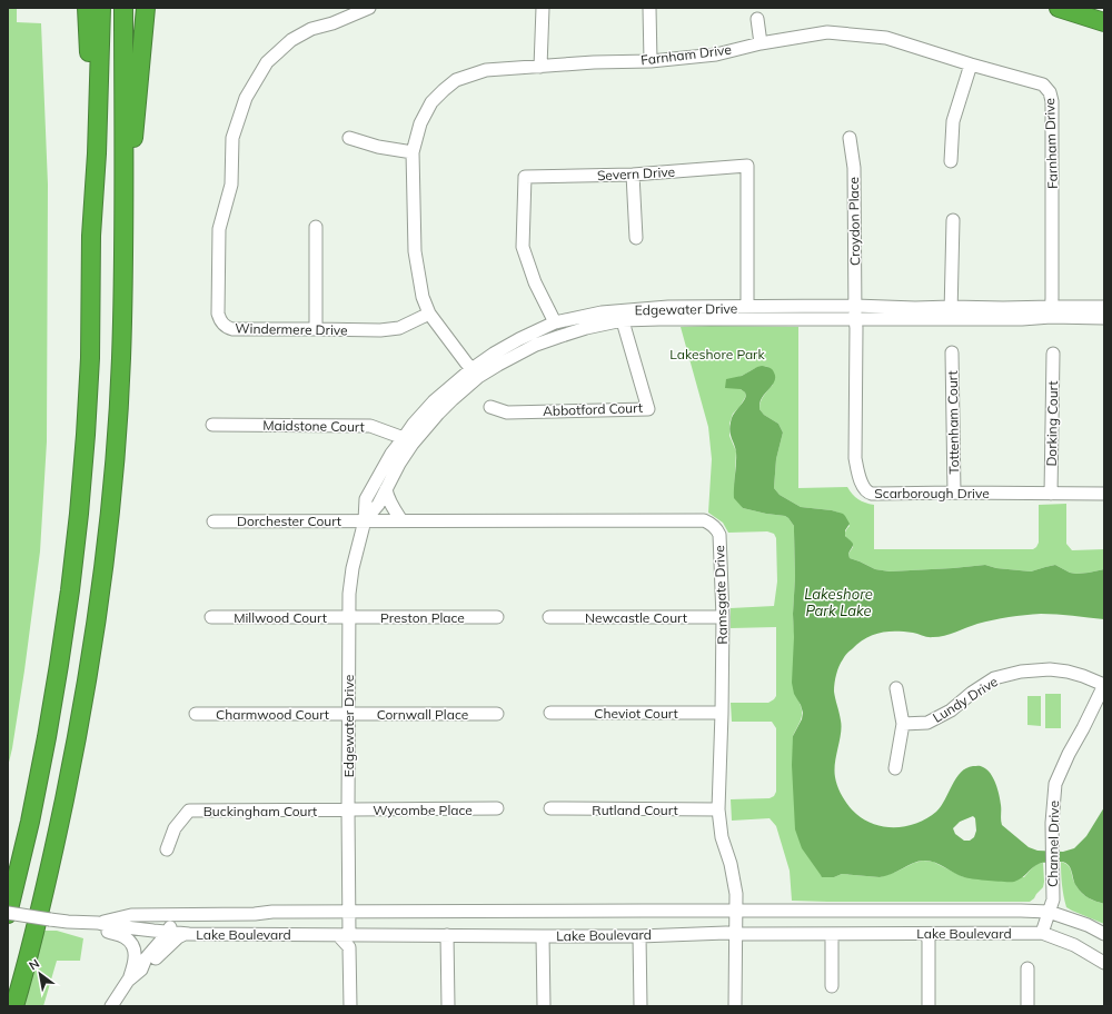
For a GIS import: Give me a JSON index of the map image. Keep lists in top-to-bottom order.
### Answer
{
  "streets": {
    "street": [
      "Farnham Drive",
      "Severn Drive",
      "Croydon Place",
      "Edgewater Drive",
      "Windermere Drive",
      "Abbotford Court",
      "Tottenham Court",
      "Dorking Court",
      "Maidstone Court",
      "Scarborough Drive",
      "Dorchester Court",
      "Ramsgate Drive",
      "Millwood Court",
      "Preston Place",
      "Newcastle Court",
      "Lundy Drive",
      "Cheviot Court",
      "Charmwood Court",
      "Cornwall Place",
      "Wycombe Place",
      "Rutland Court",
      "Buckingham Court",
      "Channel Drive",
      "Lake Boulevard"
    ]
  },
  "crossings": [
    ["Farnham Drive", "Edgewater Drive"],
    ["Farnham Drive", "Windermere Drive"],
    ["Severn Drive", "Edgewater Drive"],
    ["Croydon Place", "Edgewater Drive"],
    ["Croydon Place", "Scarborough Drive"],
    ["Edgewater Drive", "Abbotford Court"],
    ["Edgewater Drive", "Maidstone Court"],
    ["Edgewater Drive", "Scarborough Drive"],
    ["Edgewater Drive", "Dorchester Court"],
    ["Edgewater Drive", "Ramsgate Drive"],
    ["Edgewater Drive", "Millwood Court"],
    ["Edgewater Drive", "Preston Place"],
    ["Edgewater Drive", "Charmwood Court"],
    ["Edgewater Drive", "Cornwall Place"],
    ["Edgewater Drive", "Wycombe Place"],
    ["Edgewater Drive", "Buckingham Court"],
    ["Edgewater Drive", "Lake Boulevard"],
    ["Tottenham Court", "Scarborough Drive"],
    ["Dorking Court", "Scarborough Drive"],
    ["Dorchester Court", "Ramsgate Drive"],
    ["Ramsgate Drive", "Newcastle Court"],
    ["Ramsgate Drive", "Cheviot Court"],
    ["Ramsgate Drive", "Rutland Court"],
    ["Ramsgate Drive", "Lake Boulevard"],
    ["Millwood Court", "Preston Place"],
    ["Lundy Drive", "Channel Drive"],
    ["Charmwood Court", "Cornwall Place"],
    ["Wycombe Place", "Buckingham Court"],
    ["Channel Drive", "Lake Boulevard"]
  ],
  "water": ["Lakeshore Park Lake"],
  "parks": ["Lakeshore Park"],
  "north": "top left"
}
